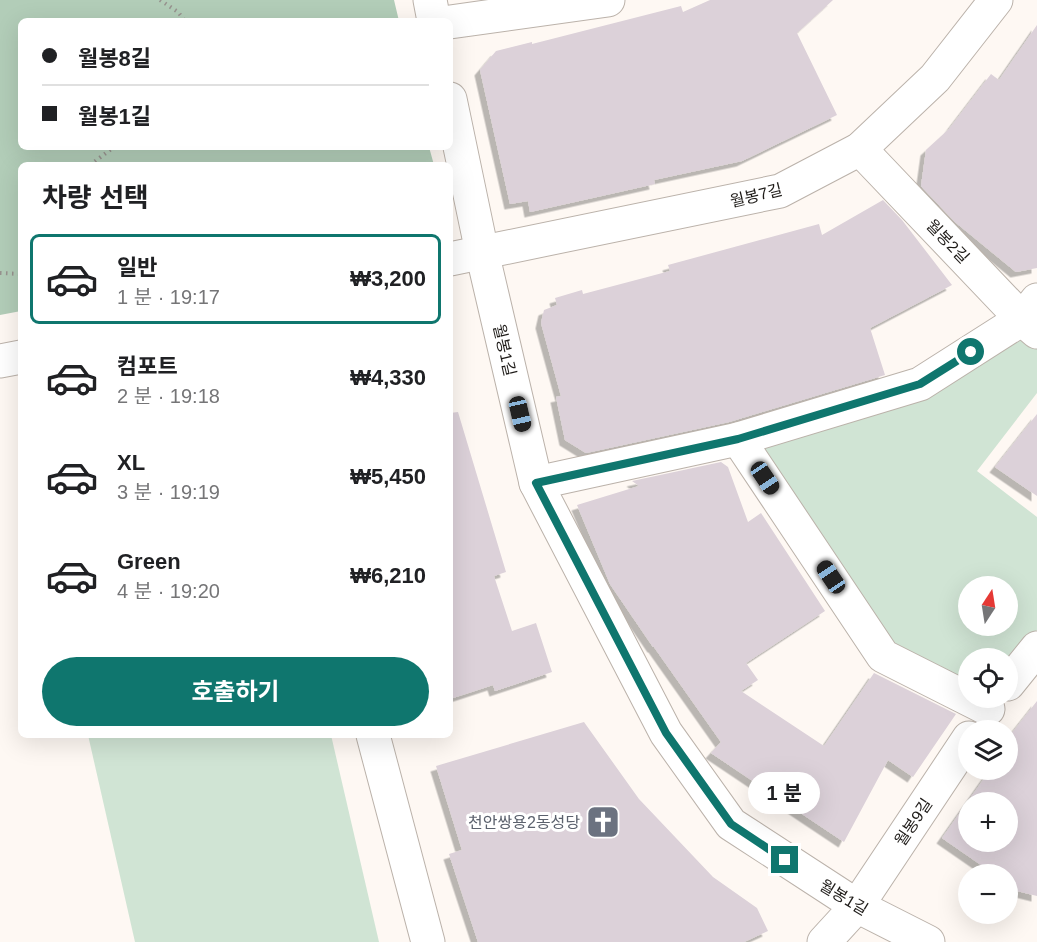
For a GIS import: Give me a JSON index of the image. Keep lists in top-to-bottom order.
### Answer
{
  "streets": {
    "street": [
      "월봉7길",
      "월봉2길",
      "월봉1길",
      "월봉9길"
    ]
  },
  "crossings": [
    ["월봉7길", "월봉2길"],
    ["월봉7길", "월봉1길"],
    ["월봉1길", "월봉9길"]
  ],
  "places": {
    "church": ["천안쌍용2동성당"]
  },
  "north": "top",
  "page": {
    "banner": ["월봉8길", "월봉1길"],
    "heading": "차량 선택",
    "list": [
      {
        "name": "일반",
        "note": "1 분 · 19:17",
        "value": "₩3,200"
      },
      {
        "name": "컴포트",
        "note": "2 분 · 19:18",
        "value": "₩4,330"
      },
      {
        "name": "XL",
        "note": "3 분 · 19:19",
        "value": "₩5,450"
      },
      {
        "name": "Green",
        "note": "4 분 · 19:20",
        "value": "₩6,210"
      }
    ],
    "map_buttons": ["+", "−"],
    "buttons": "호출하기",
    "bubble": "1 분"
  }
}
